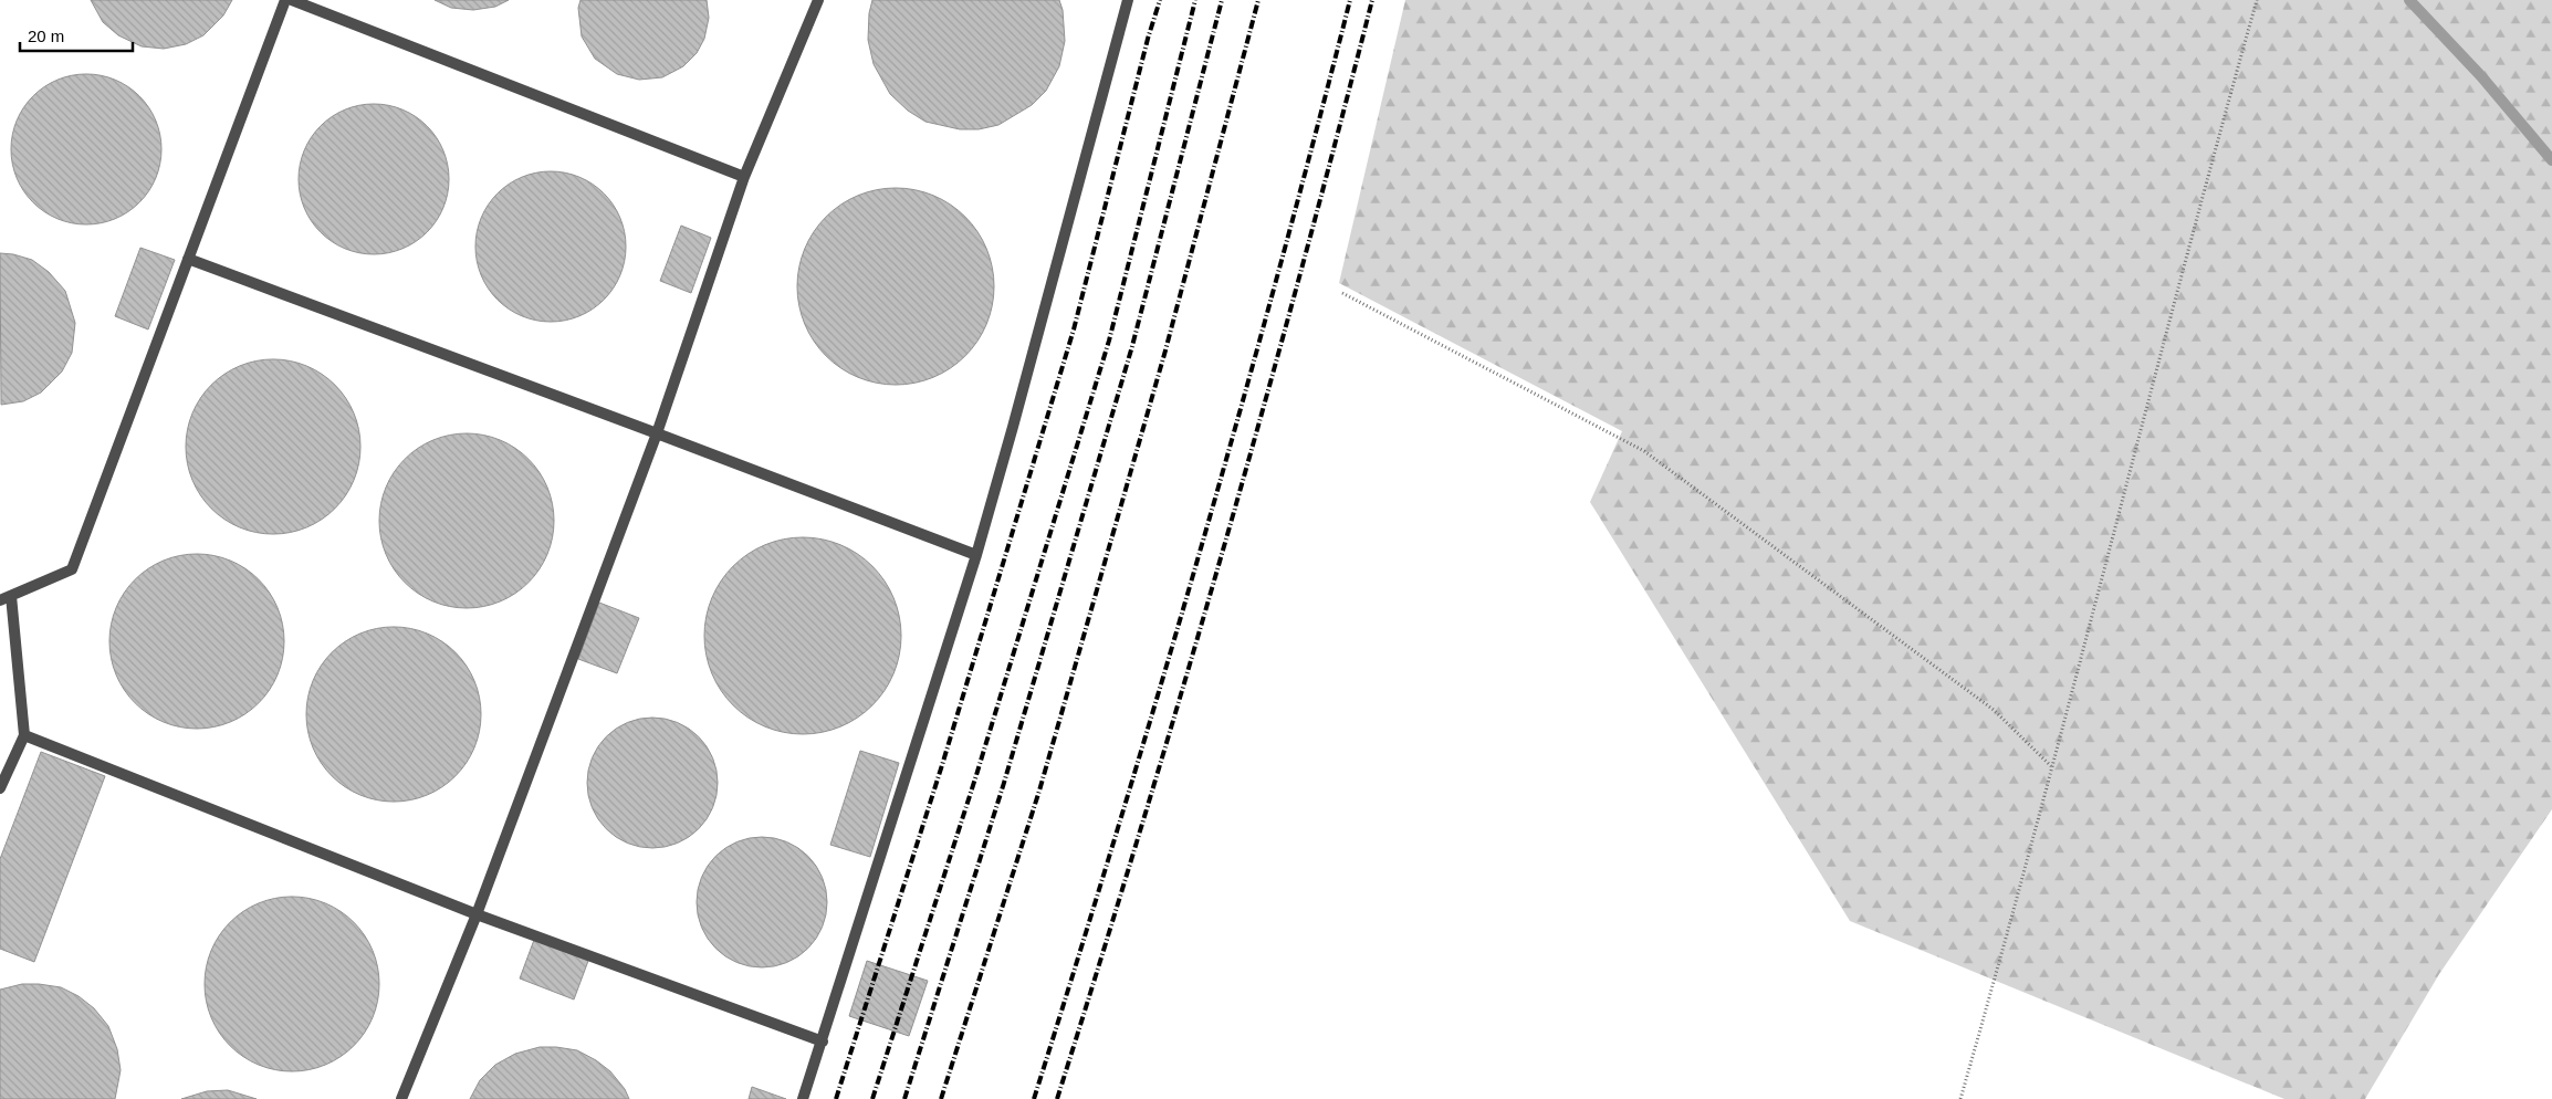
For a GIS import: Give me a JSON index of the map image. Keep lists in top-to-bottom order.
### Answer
{
  "scale_bar": "20 m"
}
